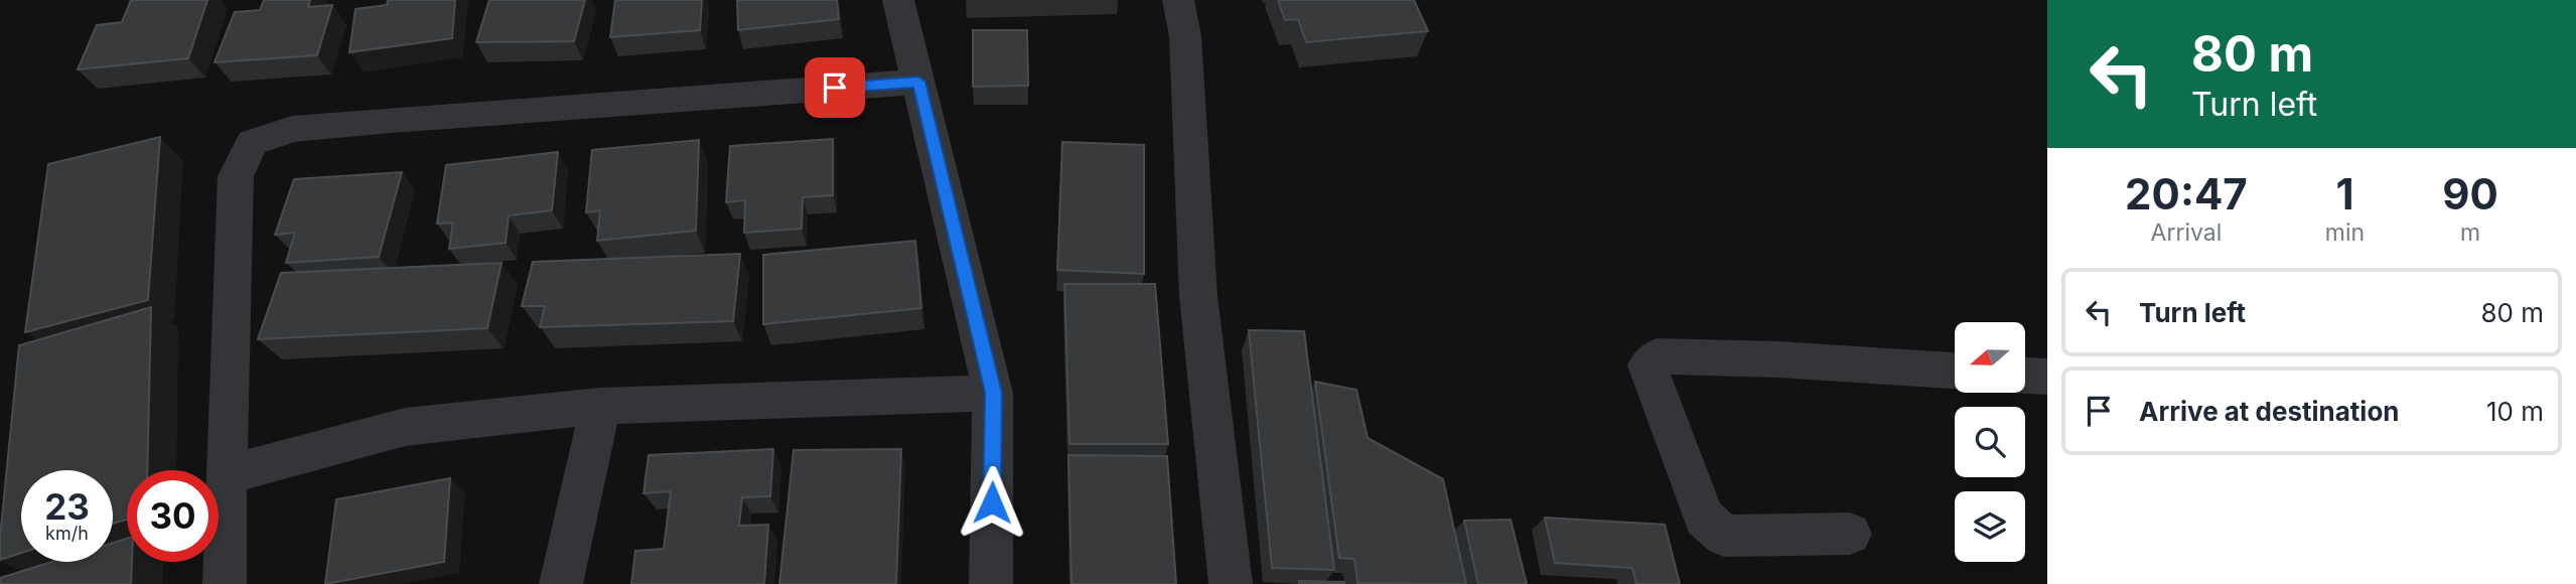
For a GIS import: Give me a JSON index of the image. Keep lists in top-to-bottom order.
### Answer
{
  "north": "left",
  "page": {
    "turn": ["80 m", "Turn left"],
    "eta": [
      "20:47",
      "Arrival",
      "1",
      "min",
      "90",
      "m"
    ],
    "list": [
      {
        "name": "Turn left",
        "value": "80 m"
      },
      {
        "name": "Arrive at destination",
        "value": "10 m"
      }
    ],
    "speed": "23 km/h",
    "limit": "30"
  }
}
